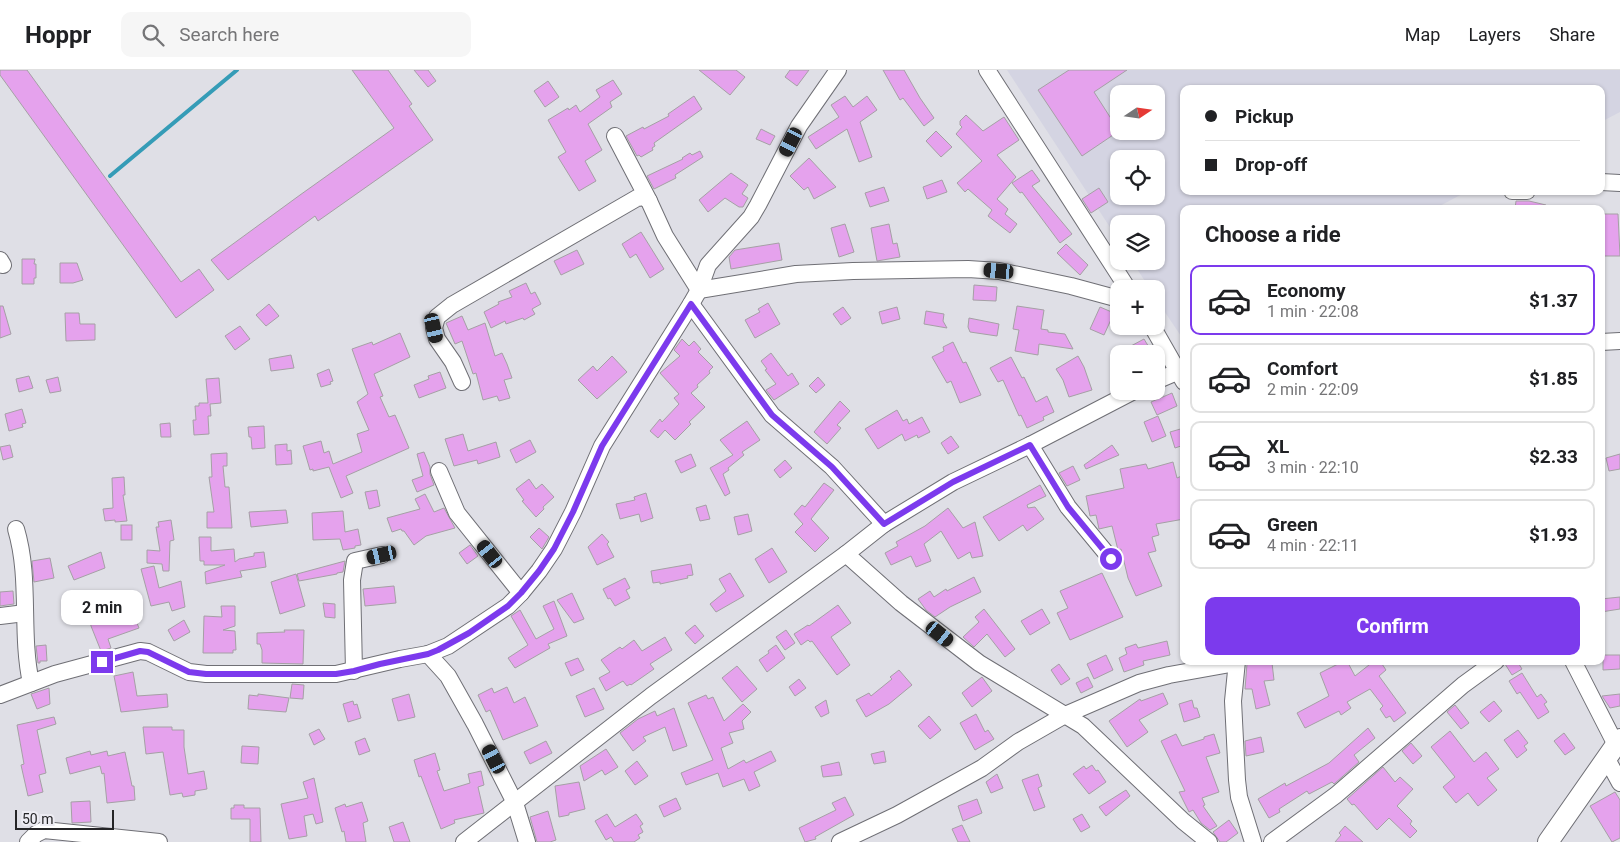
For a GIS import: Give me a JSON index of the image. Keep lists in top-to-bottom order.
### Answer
{
  "scale_bar": "50 m",
  "north": "right",
  "page": {
    "header": "Hoppr",
    "search": "Search here",
    "nav": ["Map", "Layers", "Share"],
    "map_buttons": ["+", "−"],
    "banner": ["Pickup", "Drop-off"],
    "heading": "Choose a ride",
    "list": [
      {
        "name": "Economy",
        "note": "1 min · 22:08",
        "value": "$1.37"
      },
      {
        "name": "Comfort",
        "note": "2 min · 22:09",
        "value": "$1.85"
      },
      {
        "name": "XL",
        "note": "3 min · 22:10",
        "value": "$2.33"
      },
      {
        "name": "Green",
        "note": "4 min · 22:11",
        "value": "$1.93"
      }
    ],
    "buttons": "Confirm",
    "bubble": "2 min",
    "scale": "50 m"
  }
}
